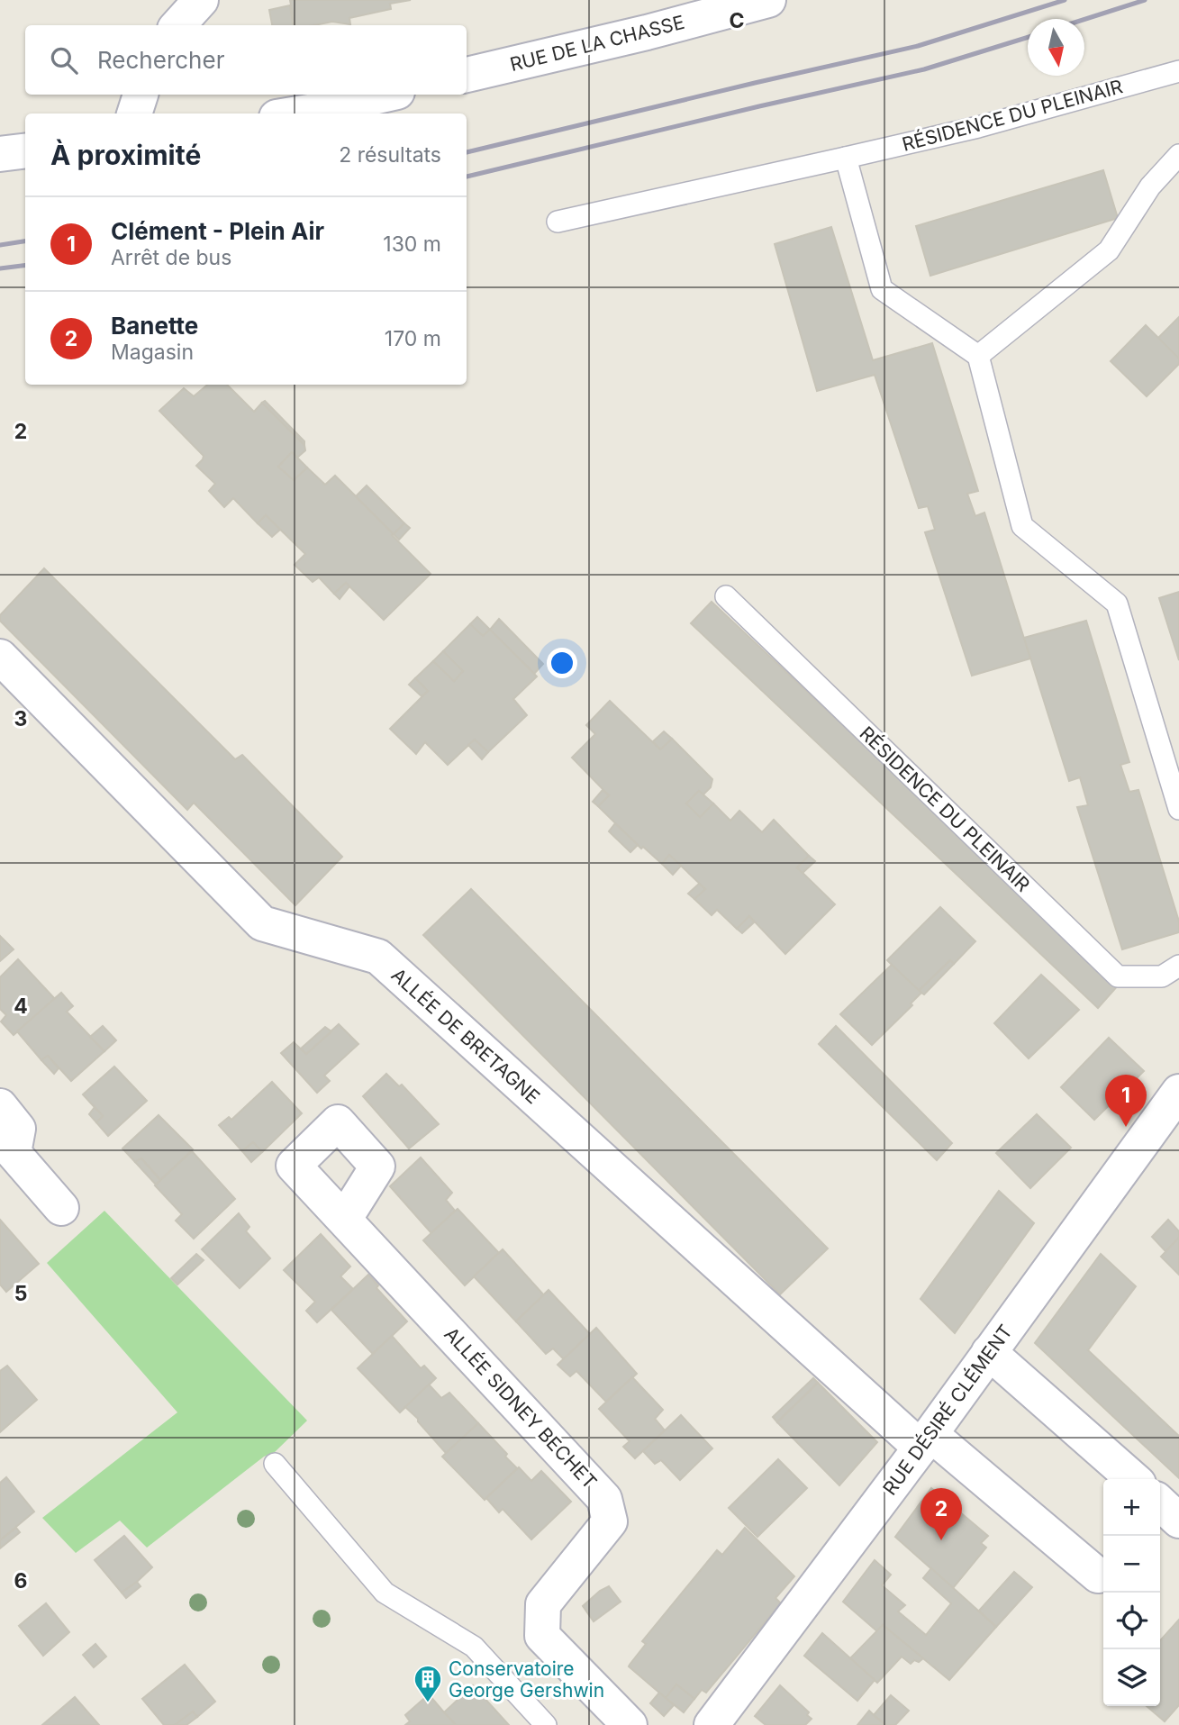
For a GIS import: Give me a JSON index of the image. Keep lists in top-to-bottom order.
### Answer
{
  "streets": {
    "street": [
      "RUE DE LA CHASSE",
      "ALLÉE DE BRETAGNE",
      "ALLÉE SIDNEY BECHET",
      "RUE DÉSIRÉ CLÉMENT"
    ],
    "lane": ["RÉSIDENCE DU PLEINAIR"]
  },
  "crossings": [
    ["ALLÉE DE BRETAGNE", "RUE DÉSIRÉ CLÉMENT"]
  ],
  "places": {
    "building": ["Conservatoire George Gershwin"]
  },
  "north": "bottom",
  "page": {
    "search": "Rechercher",
    "heading": ["À proximité", "2 résultats"],
    "list": [
      {
        "mark": "1",
        "name": "Clément - Plein Air",
        "note": "Arrêt de bus",
        "value": "130 m"
      },
      {
        "mark": "2",
        "name": "Banette",
        "note": "Magasin",
        "value": "170 m"
      }
    ],
    "pins": ["1", "2"],
    "map_buttons": ["+", "−"]
  },
  "grid": {
    "columns": ["C"],
    "rows": [
      "2",
      "3",
      "4",
      "5",
      "6"
    ]
  }
}
